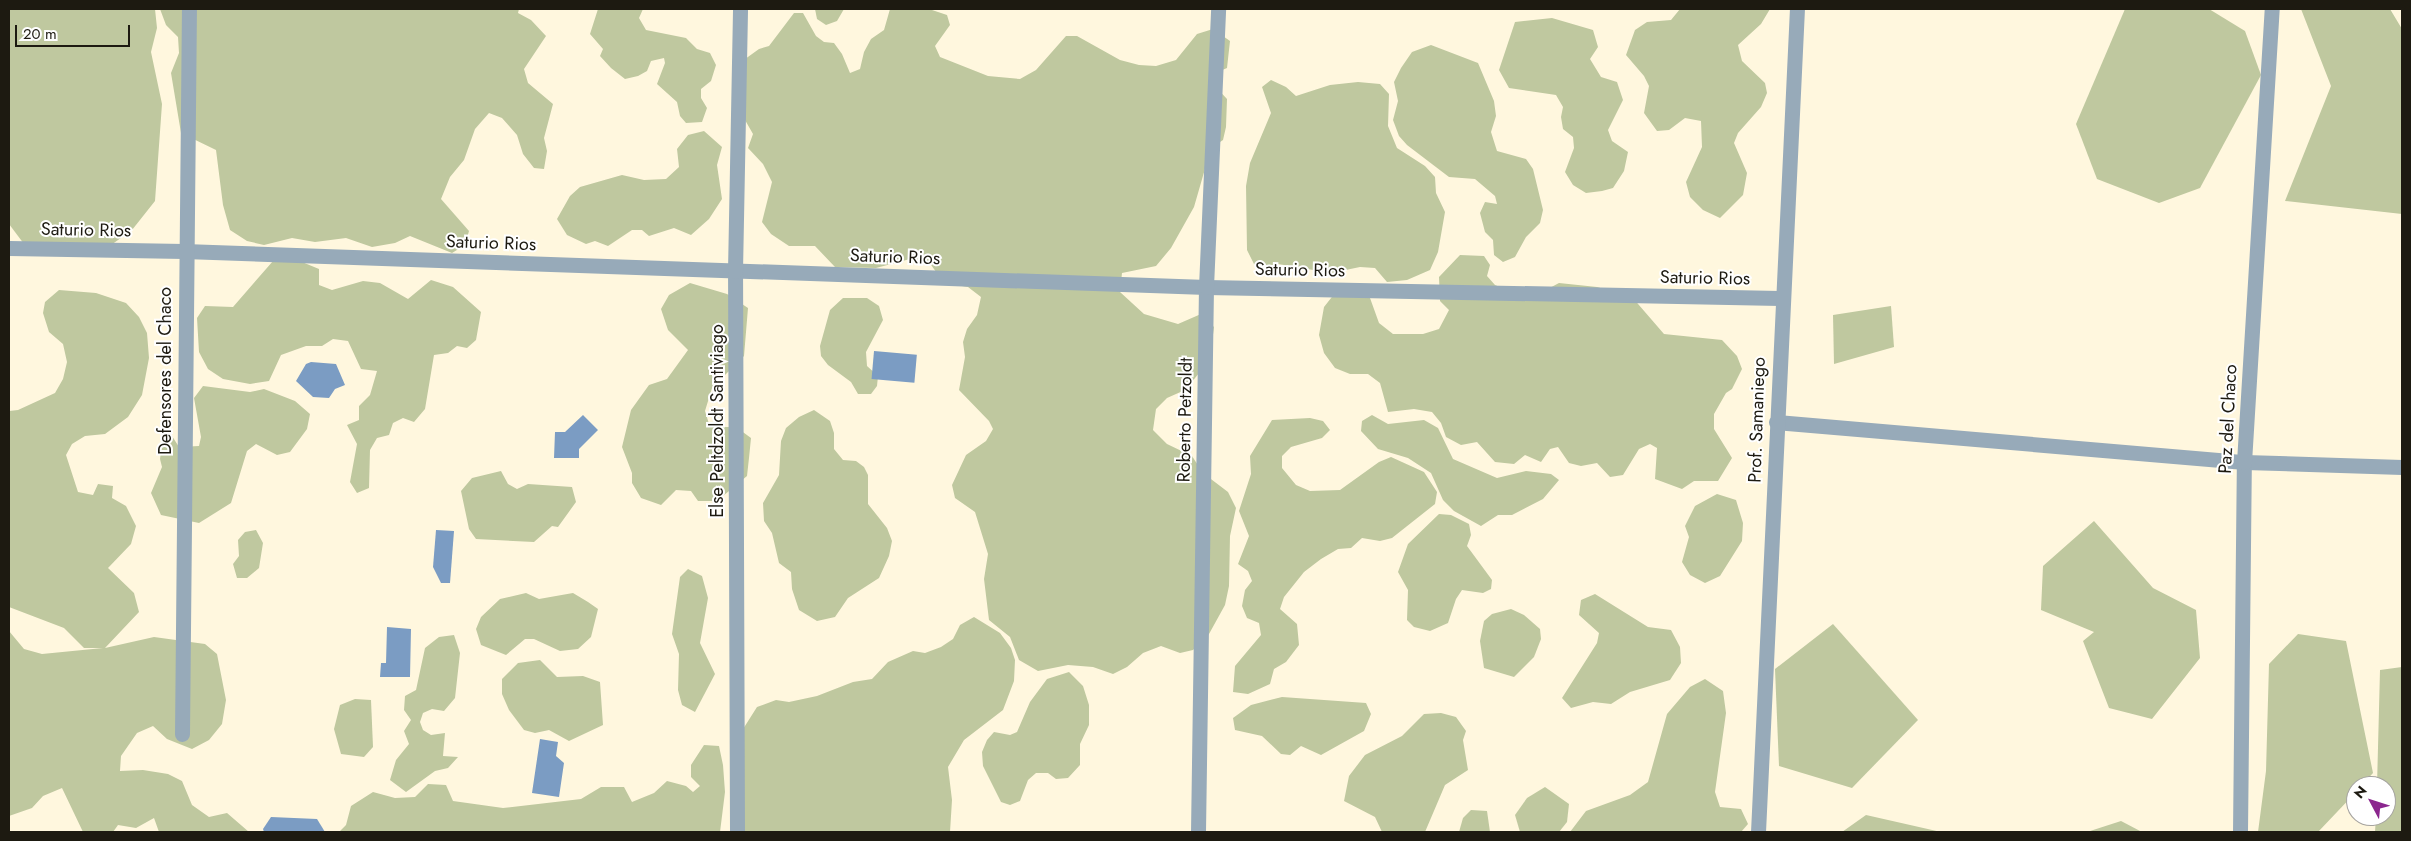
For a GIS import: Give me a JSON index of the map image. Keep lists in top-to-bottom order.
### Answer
{
  "streets": {
    "street": [
      "Saturio Rios",
      "Defensores del Chaco",
      "Paz del Chaco",
      "Roberto Petzoldt",
      "Prof. Samaniego",
      "Else Peltdzoldt Santiviago"
    ]
  },
  "crossings": [
    ["Saturio Rios", "Defensores del Chaco"],
    ["Saturio Rios", "Roberto Petzoldt"],
    ["Saturio Rios", "Prof. Samaniego"],
    ["Saturio Rios", "Else Peltdzoldt Santiviago"]
  ],
  "scale_bar": "20 m",
  "north": "top left"
}
